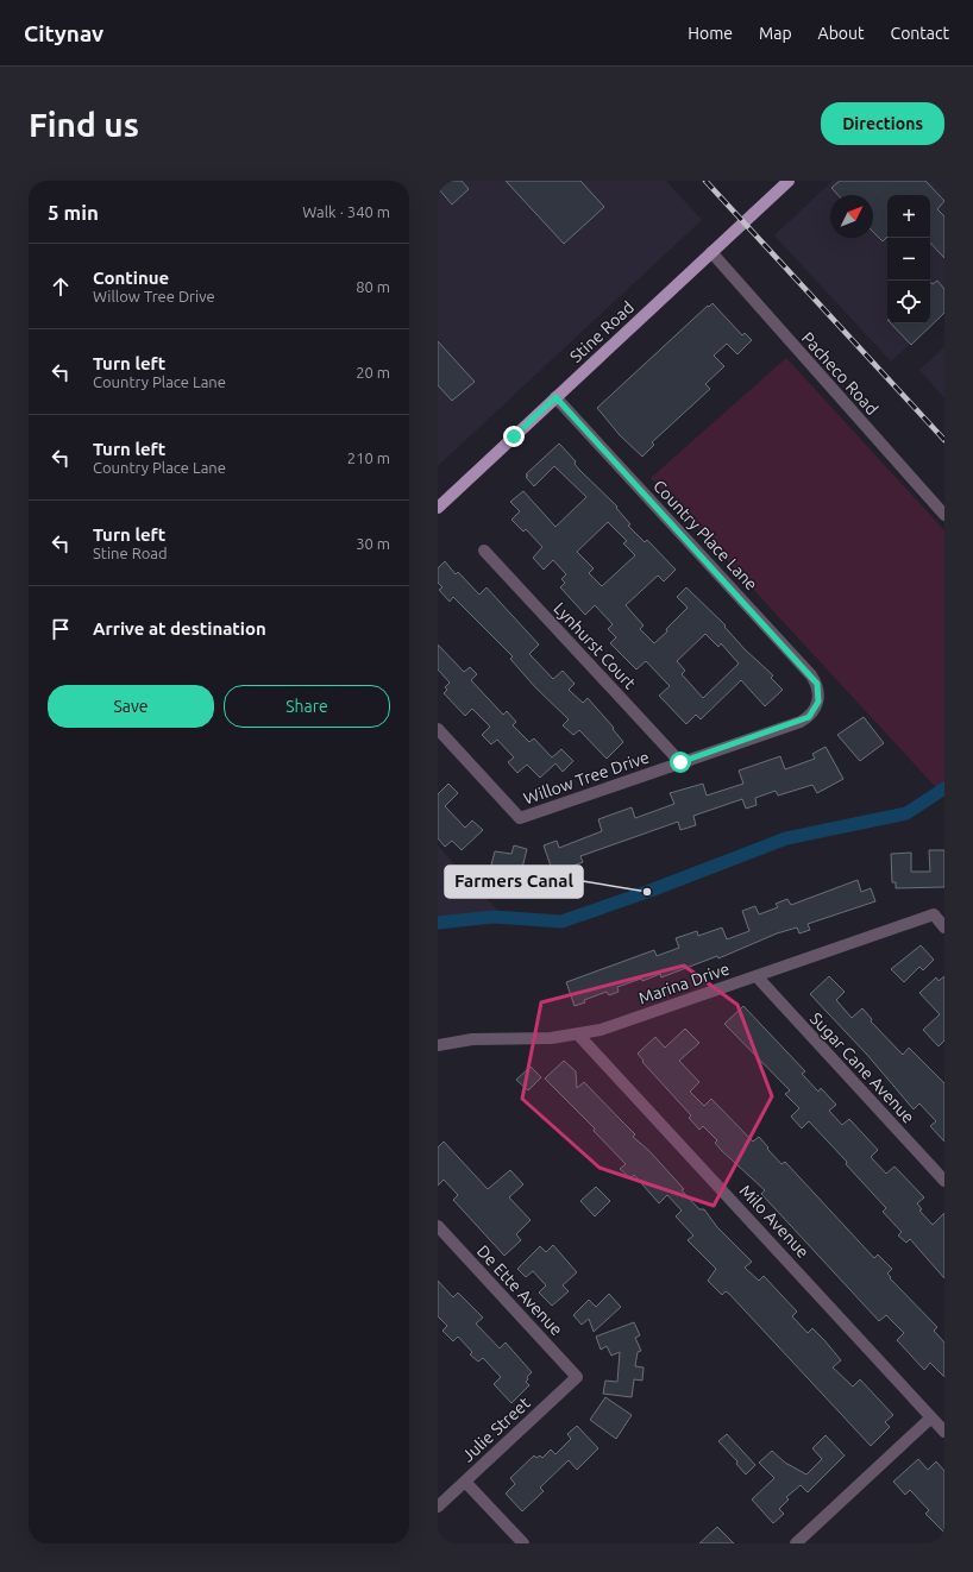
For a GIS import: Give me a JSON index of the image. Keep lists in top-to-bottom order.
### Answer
{
  "streets": {
    "main road": ["Stine Road"],
    "street": [
      "Pacheco Road",
      "Country Place Lane",
      "Lynhurst Court",
      "Willow Tree Drive",
      "Marina Drive",
      "Sugar Cane Avenue",
      "Milo Avenue",
      "De Ette Avenue",
      "Julie Street"
    ]
  },
  "crossings": [
    ["Stine Road", "Pacheco Road"],
    ["Stine Road", "Country Place Lane"],
    ["Country Place Lane", "Willow Tree Drive"],
    ["Lynhurst Court", "Willow Tree Drive"],
    ["Marina Drive", "Sugar Cane Avenue"],
    ["Marina Drive", "Milo Avenue"],
    ["De Ette Avenue", "Julie Street"]
  ],
  "places": ["Farmers Canal"],
  "north": "top right",
  "page": {
    "header": "Citynav",
    "nav": [
      "Home",
      "Map",
      "About",
      "Contact"
    ],
    "buttons": [
      "Directions",
      ["Save", "Share"]
    ],
    "title": "Find us",
    "heading": ["5 min", "Walk · 340 m"],
    "map_buttons": ["+", "−"],
    "list": [
      ["Continue", "Willow Tree Drive", "80 m"],
      ["Turn left", "Country Place Lane", "20 m"],
      ["Turn left", "Country Place Lane", "210 m"],
      ["Turn left", "Stine Road", "30 m"],
      "Arrive at destination"
    ]
  }
}
